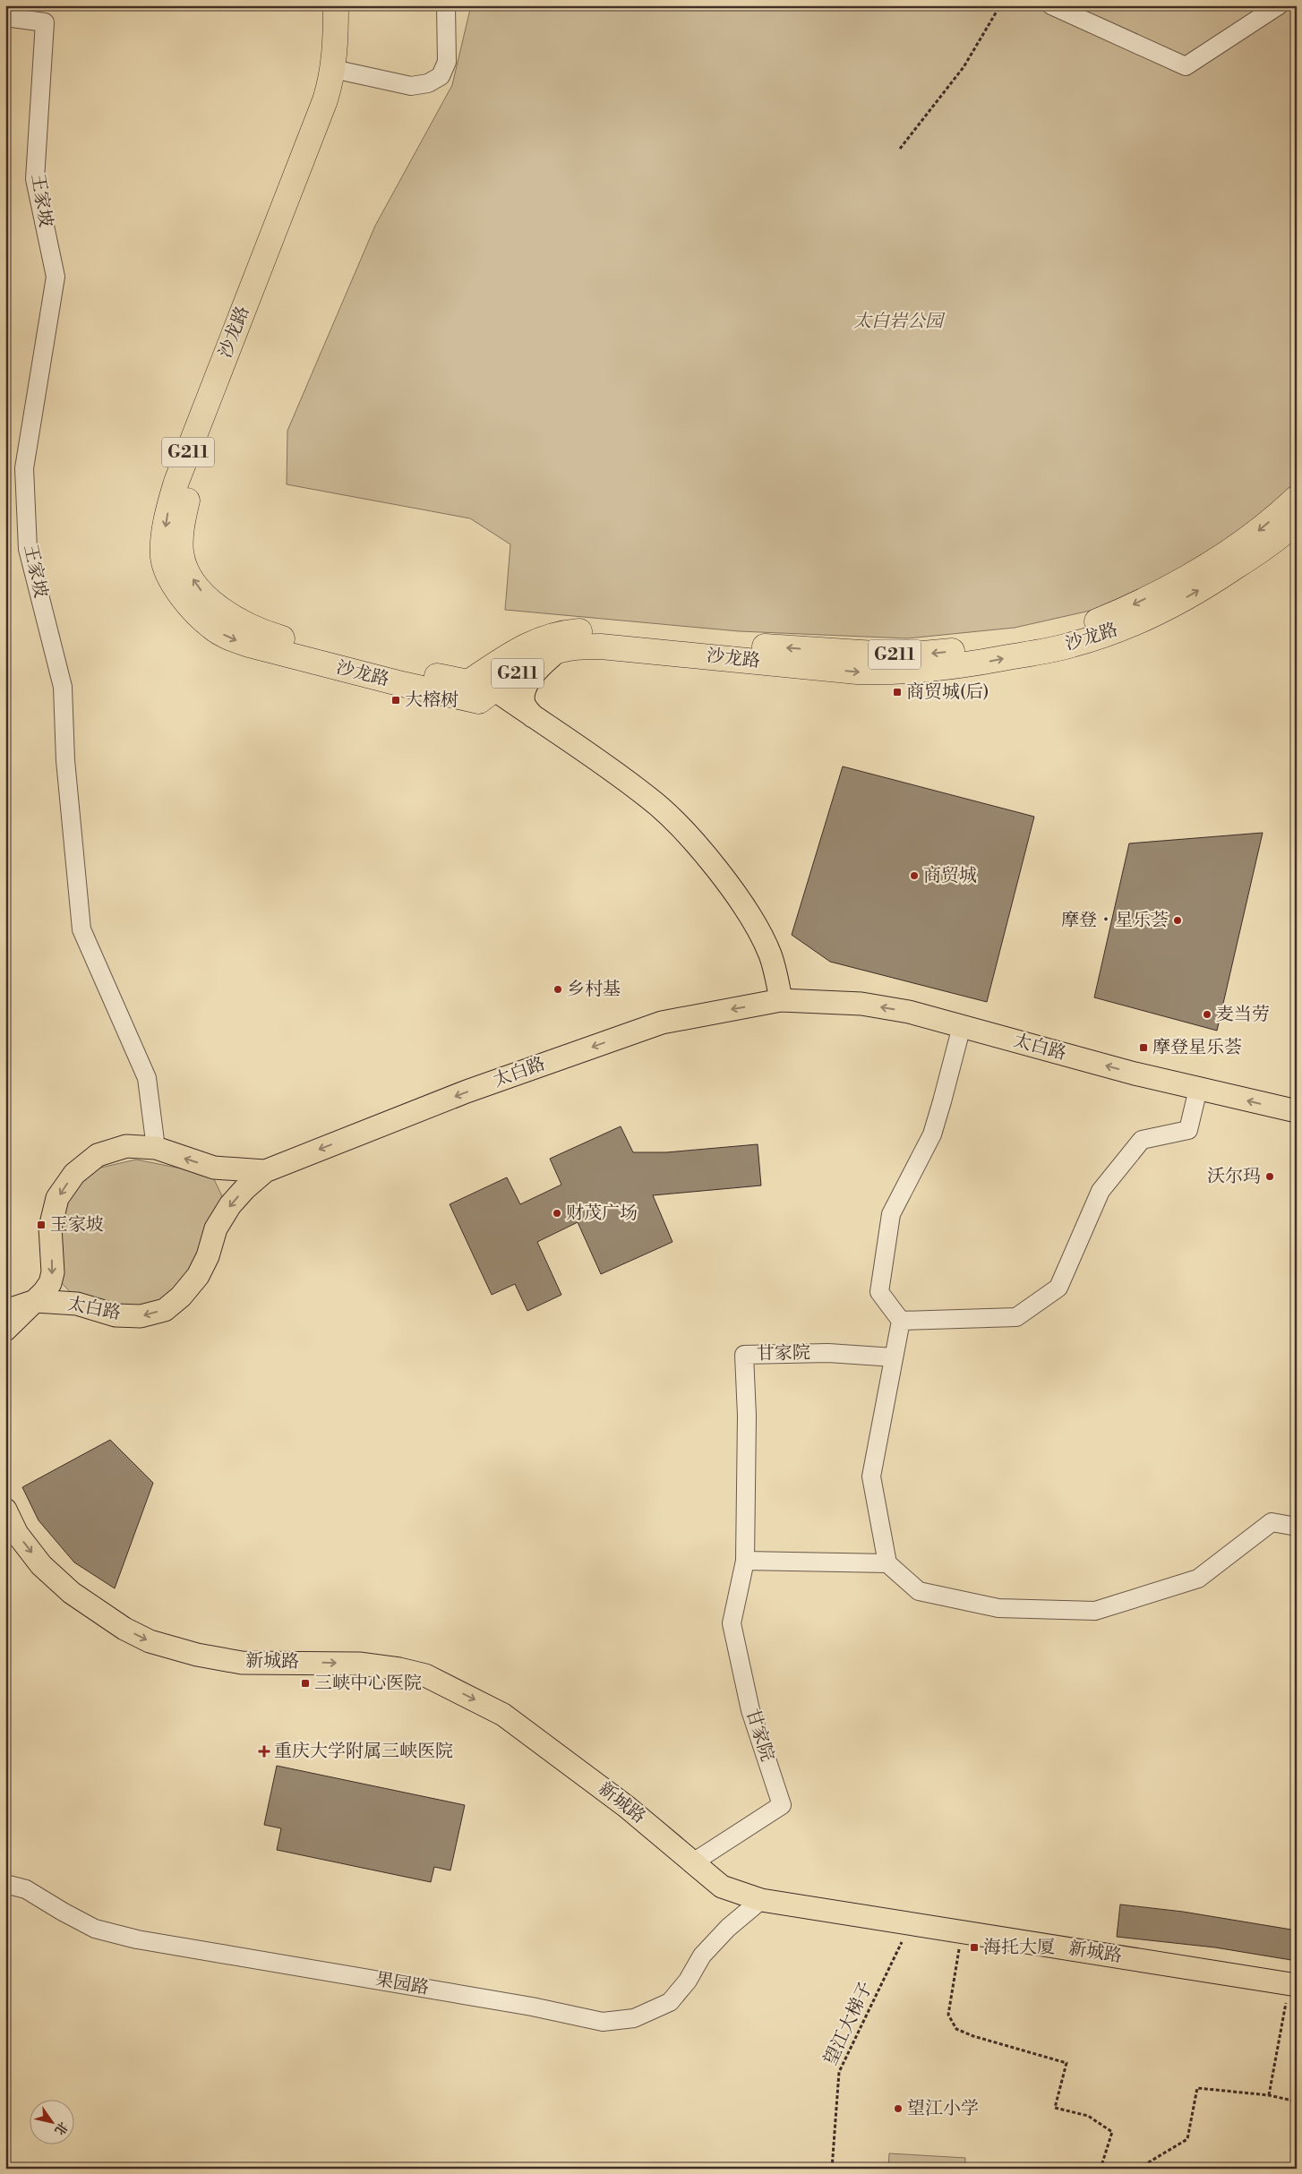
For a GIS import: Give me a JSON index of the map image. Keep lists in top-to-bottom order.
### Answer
{
  "streets": {
    "highway": ["沙龙路", "G211"],
    "main road": ["太白路", "新城路"],
    "street": ["王家坡", "甘家院", "果园路"],
    "path": ["望江大梯子"]
  },
  "crossings": [
    ["王家坡", "太白路"],
    ["甘家院", "新城路"],
    ["新城路", "果园路"],
    ["新城路", "望江大梯子"]
  ],
  "one_way": ["太白路", "新城路"],
  "parks": ["太白岩公园"],
  "places": {
    "transit": [
      "商贸城(后)",
      "大榕树",
      "摩登星乐荟",
      "王家坡",
      "三峡中心医院",
      "海托大厦"
    ],
    "other": [
      "商贸城",
      "摩登・星乐荟",
      "乡村基",
      "麦当劳",
      "沃尔玛",
      "财茂广场",
      "望江小学"
    ],
    "health": ["重庆大学附属三峡医院"]
  },
  "north": "bottom right"
}
